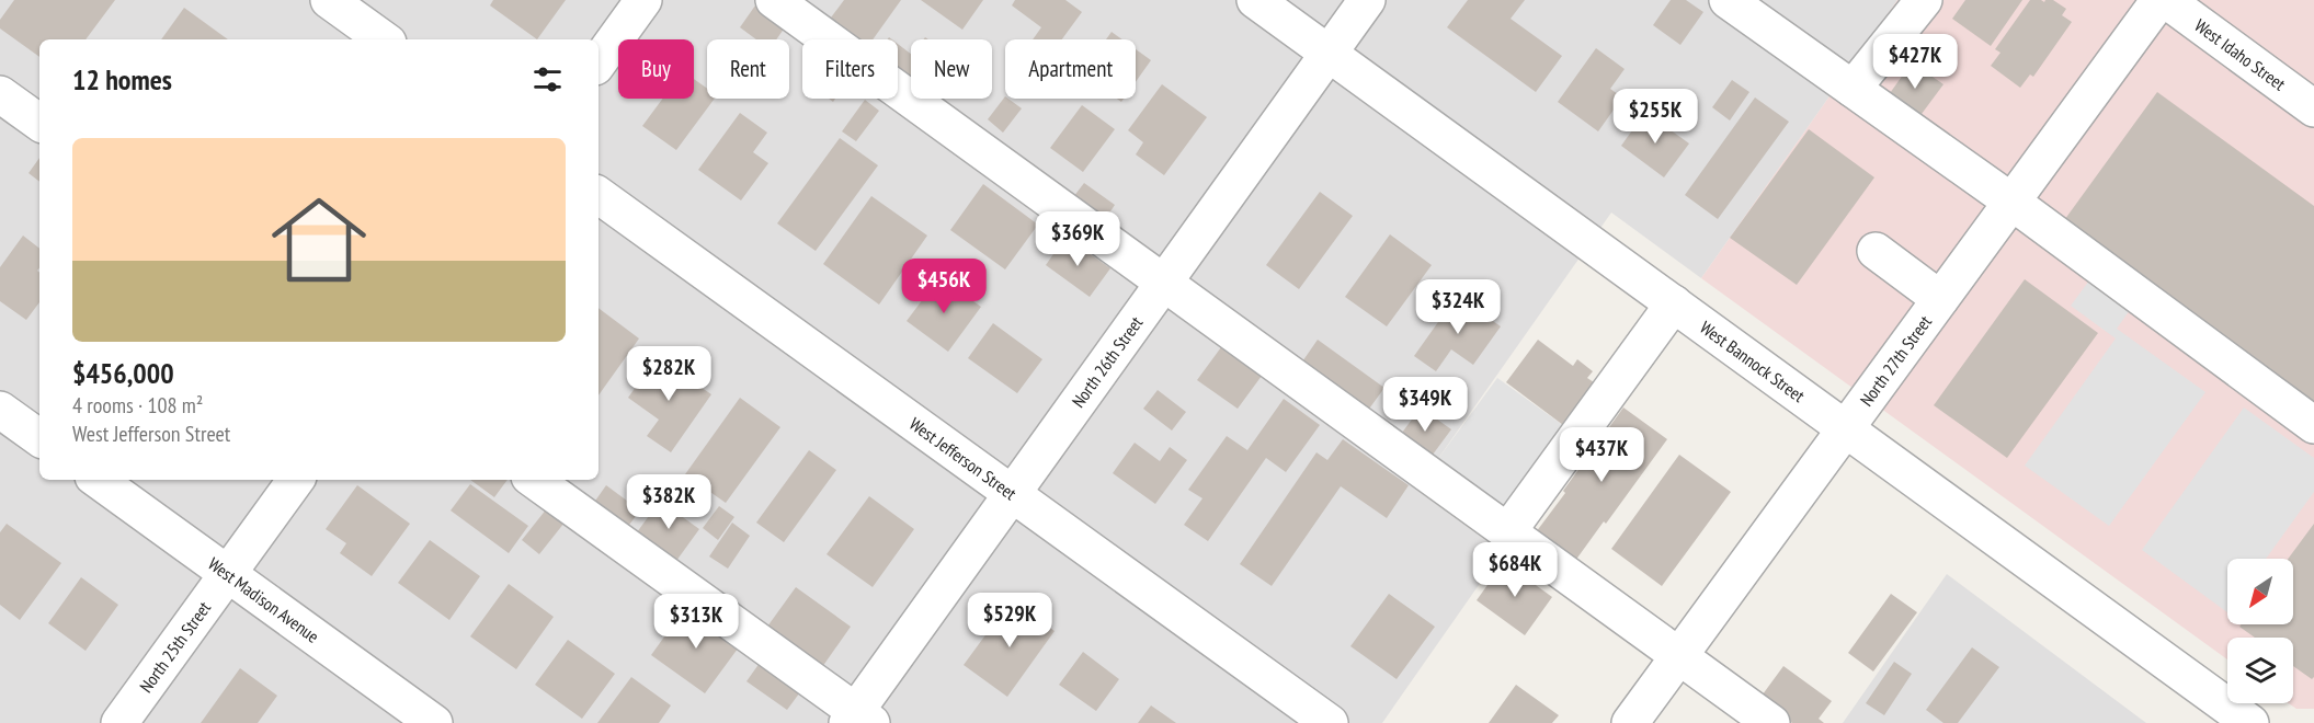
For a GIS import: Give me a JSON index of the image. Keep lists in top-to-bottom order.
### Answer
{
  "streets": {
    "street": [
      "West Idaho Street",
      "North 26th Street",
      "West Bannock Street",
      "North 27th Street",
      "West Jefferson Street",
      "West Madison Avenue",
      "North 25th Street"
    ]
  },
  "crossings": [
    ["North 26th Street", "West Bannock Street"],
    ["North 26th Street", "West Jefferson Street"],
    ["West Bannock Street", "North 27th Street"],
    ["West Madison Avenue", "North 25th Street"]
  ],
  "north": "bottom left",
  "page": {
    "price": [
      "$427K",
      "$255K",
      "$369K",
      "$456K",
      "$324K",
      "$282K",
      "$349K",
      "$437K",
      "$382K",
      "$684K",
      "$529K",
      "$313K"
    ],
    "chip": [
      "Buy",
      "Rent",
      "Filters",
      "New",
      "Apartment"
    ],
    "heading": "12 homes",
    "list": [
      {
        "name": "$456,000",
        "note": "4 rooms · 108 m² · West Jefferson Street"
      }
    ]
  }
}
